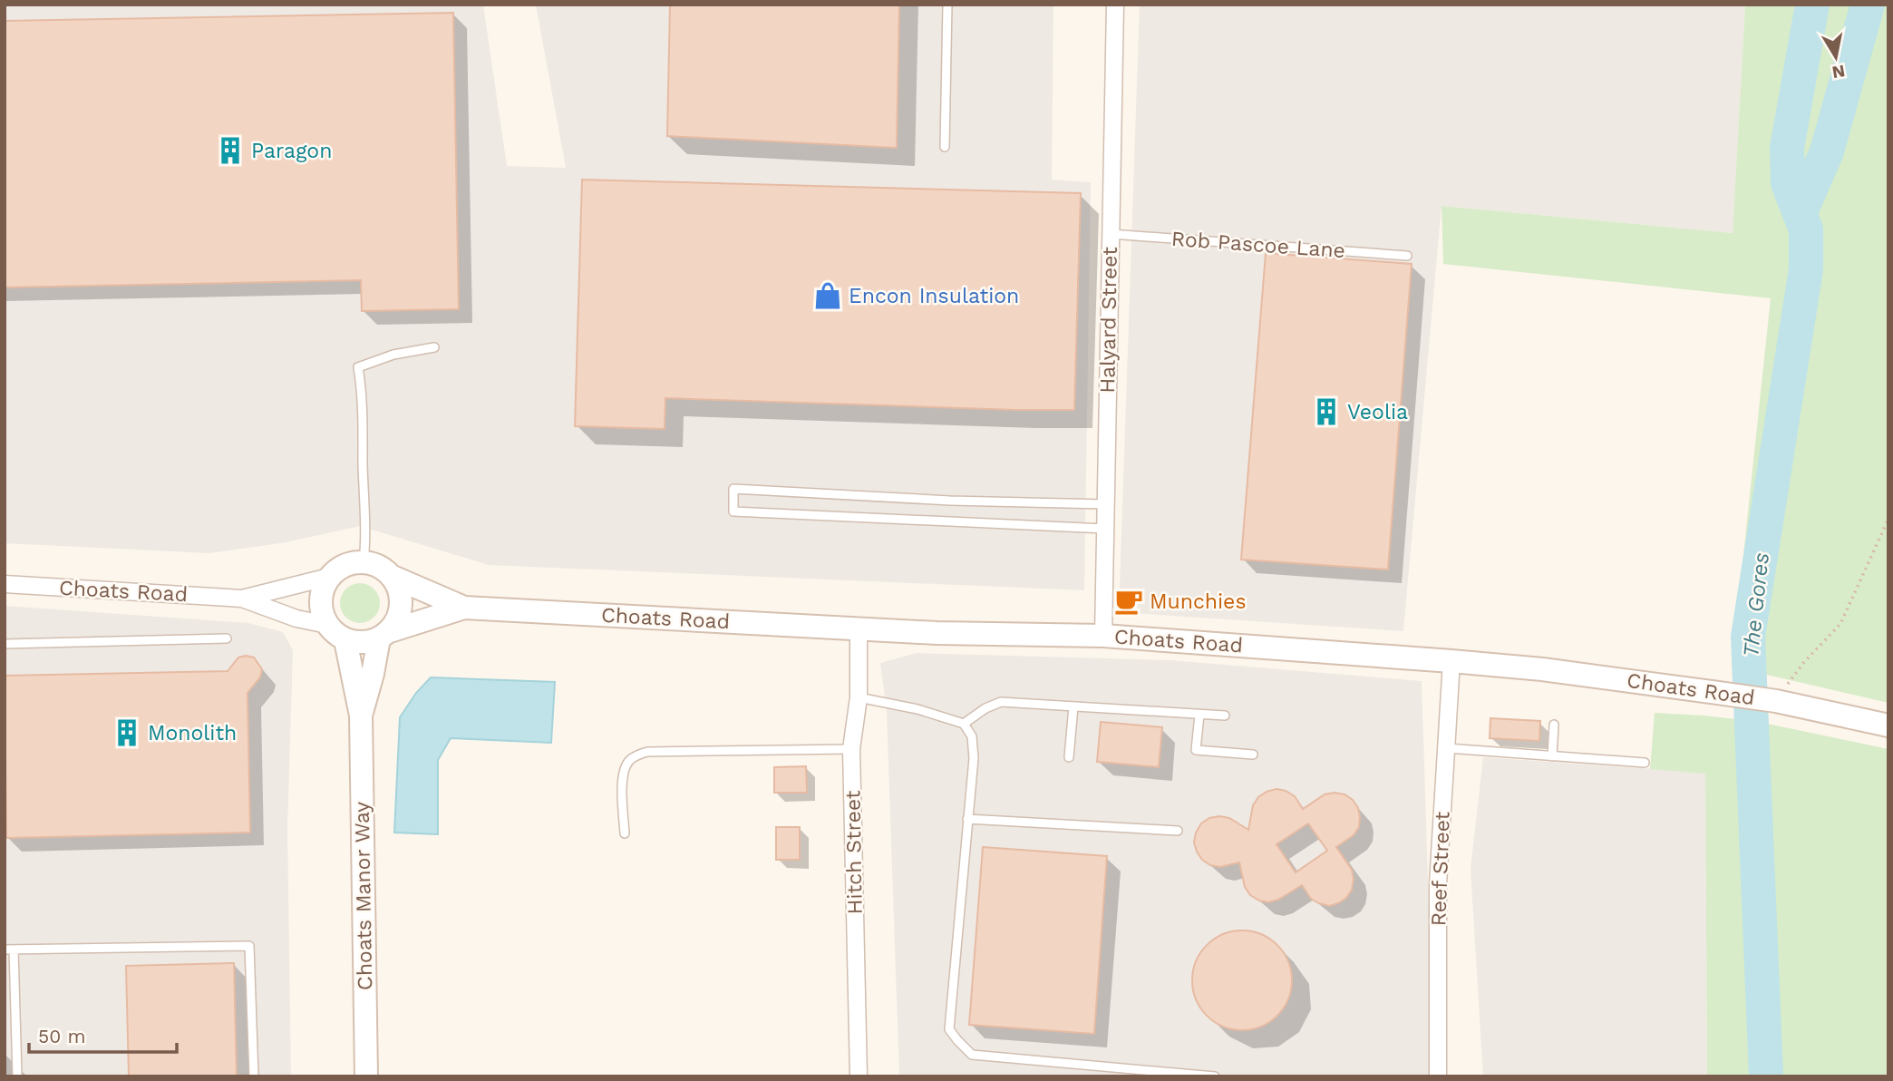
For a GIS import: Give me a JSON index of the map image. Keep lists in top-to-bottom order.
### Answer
{
  "streets": {
    "street": [
      "Halyard Street",
      "Choats Road",
      "Hitch Street",
      "Reef Street",
      "Choats Manor Way"
    ],
    "lane": ["Rob Pascoe Lane"]
  },
  "crossings": [
    ["Rob Pascoe Lane", "Halyard Street"],
    ["Halyard Street", "Choats Road"],
    ["Choats Road", "Hitch Street"],
    ["Choats Road", "Reef Street"],
    ["Choats Road", "Choats Manor Way"]
  ],
  "water": ["The Gores"],
  "places": {
    "building": ["Paragon", "Veolia", "Monolith"],
    "shop": ["Encon Insulation"],
    "cafe": ["Munchies"]
  },
  "scale_bar": "50 m",
  "north": "bottom"
}
